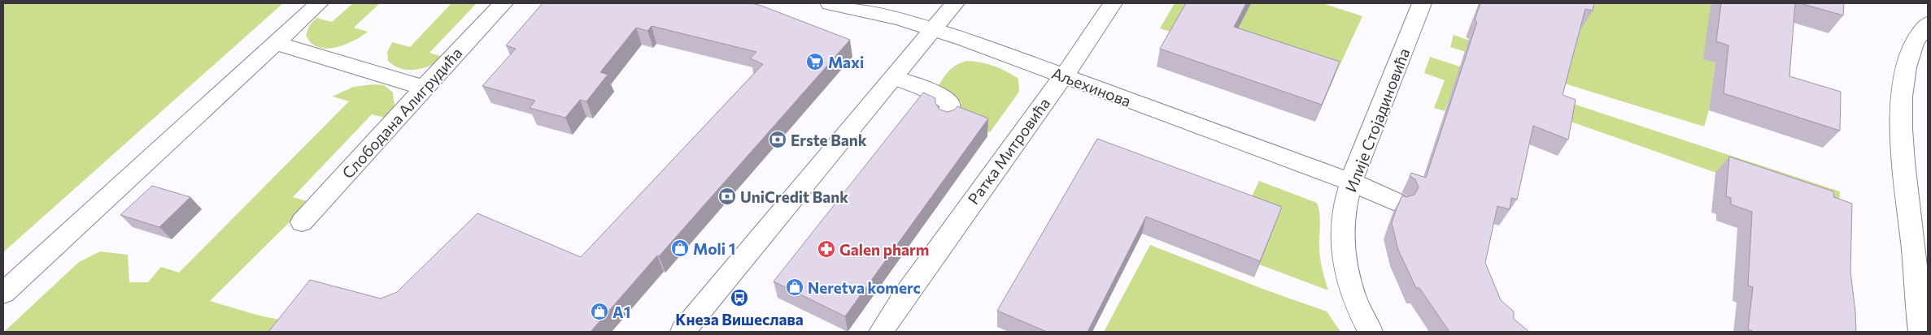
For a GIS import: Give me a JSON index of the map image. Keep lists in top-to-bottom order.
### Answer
{
  "streets": {
    "street": [
      "Аљехинова",
      "Слободана Алигрудића",
      "Илије Стојадиновића",
      "Ратка Митровића"
    ]
  },
  "crossings": [
    ["Аљехинова", "Илије Стојадиновића"],
    ["Аљехинова", "Ратка Митровића"]
  ],
  "places": {
    "supermarket": ["Maxi"],
    "bank": ["Erste Bank", "UniCredit Bank"],
    "shop": ["Moli 1", "Neretva komerc", "A1"],
    "pharmacy": ["Galen pharm"],
    "bus stop": ["Кнеза Вишеслава"]
  }
}
